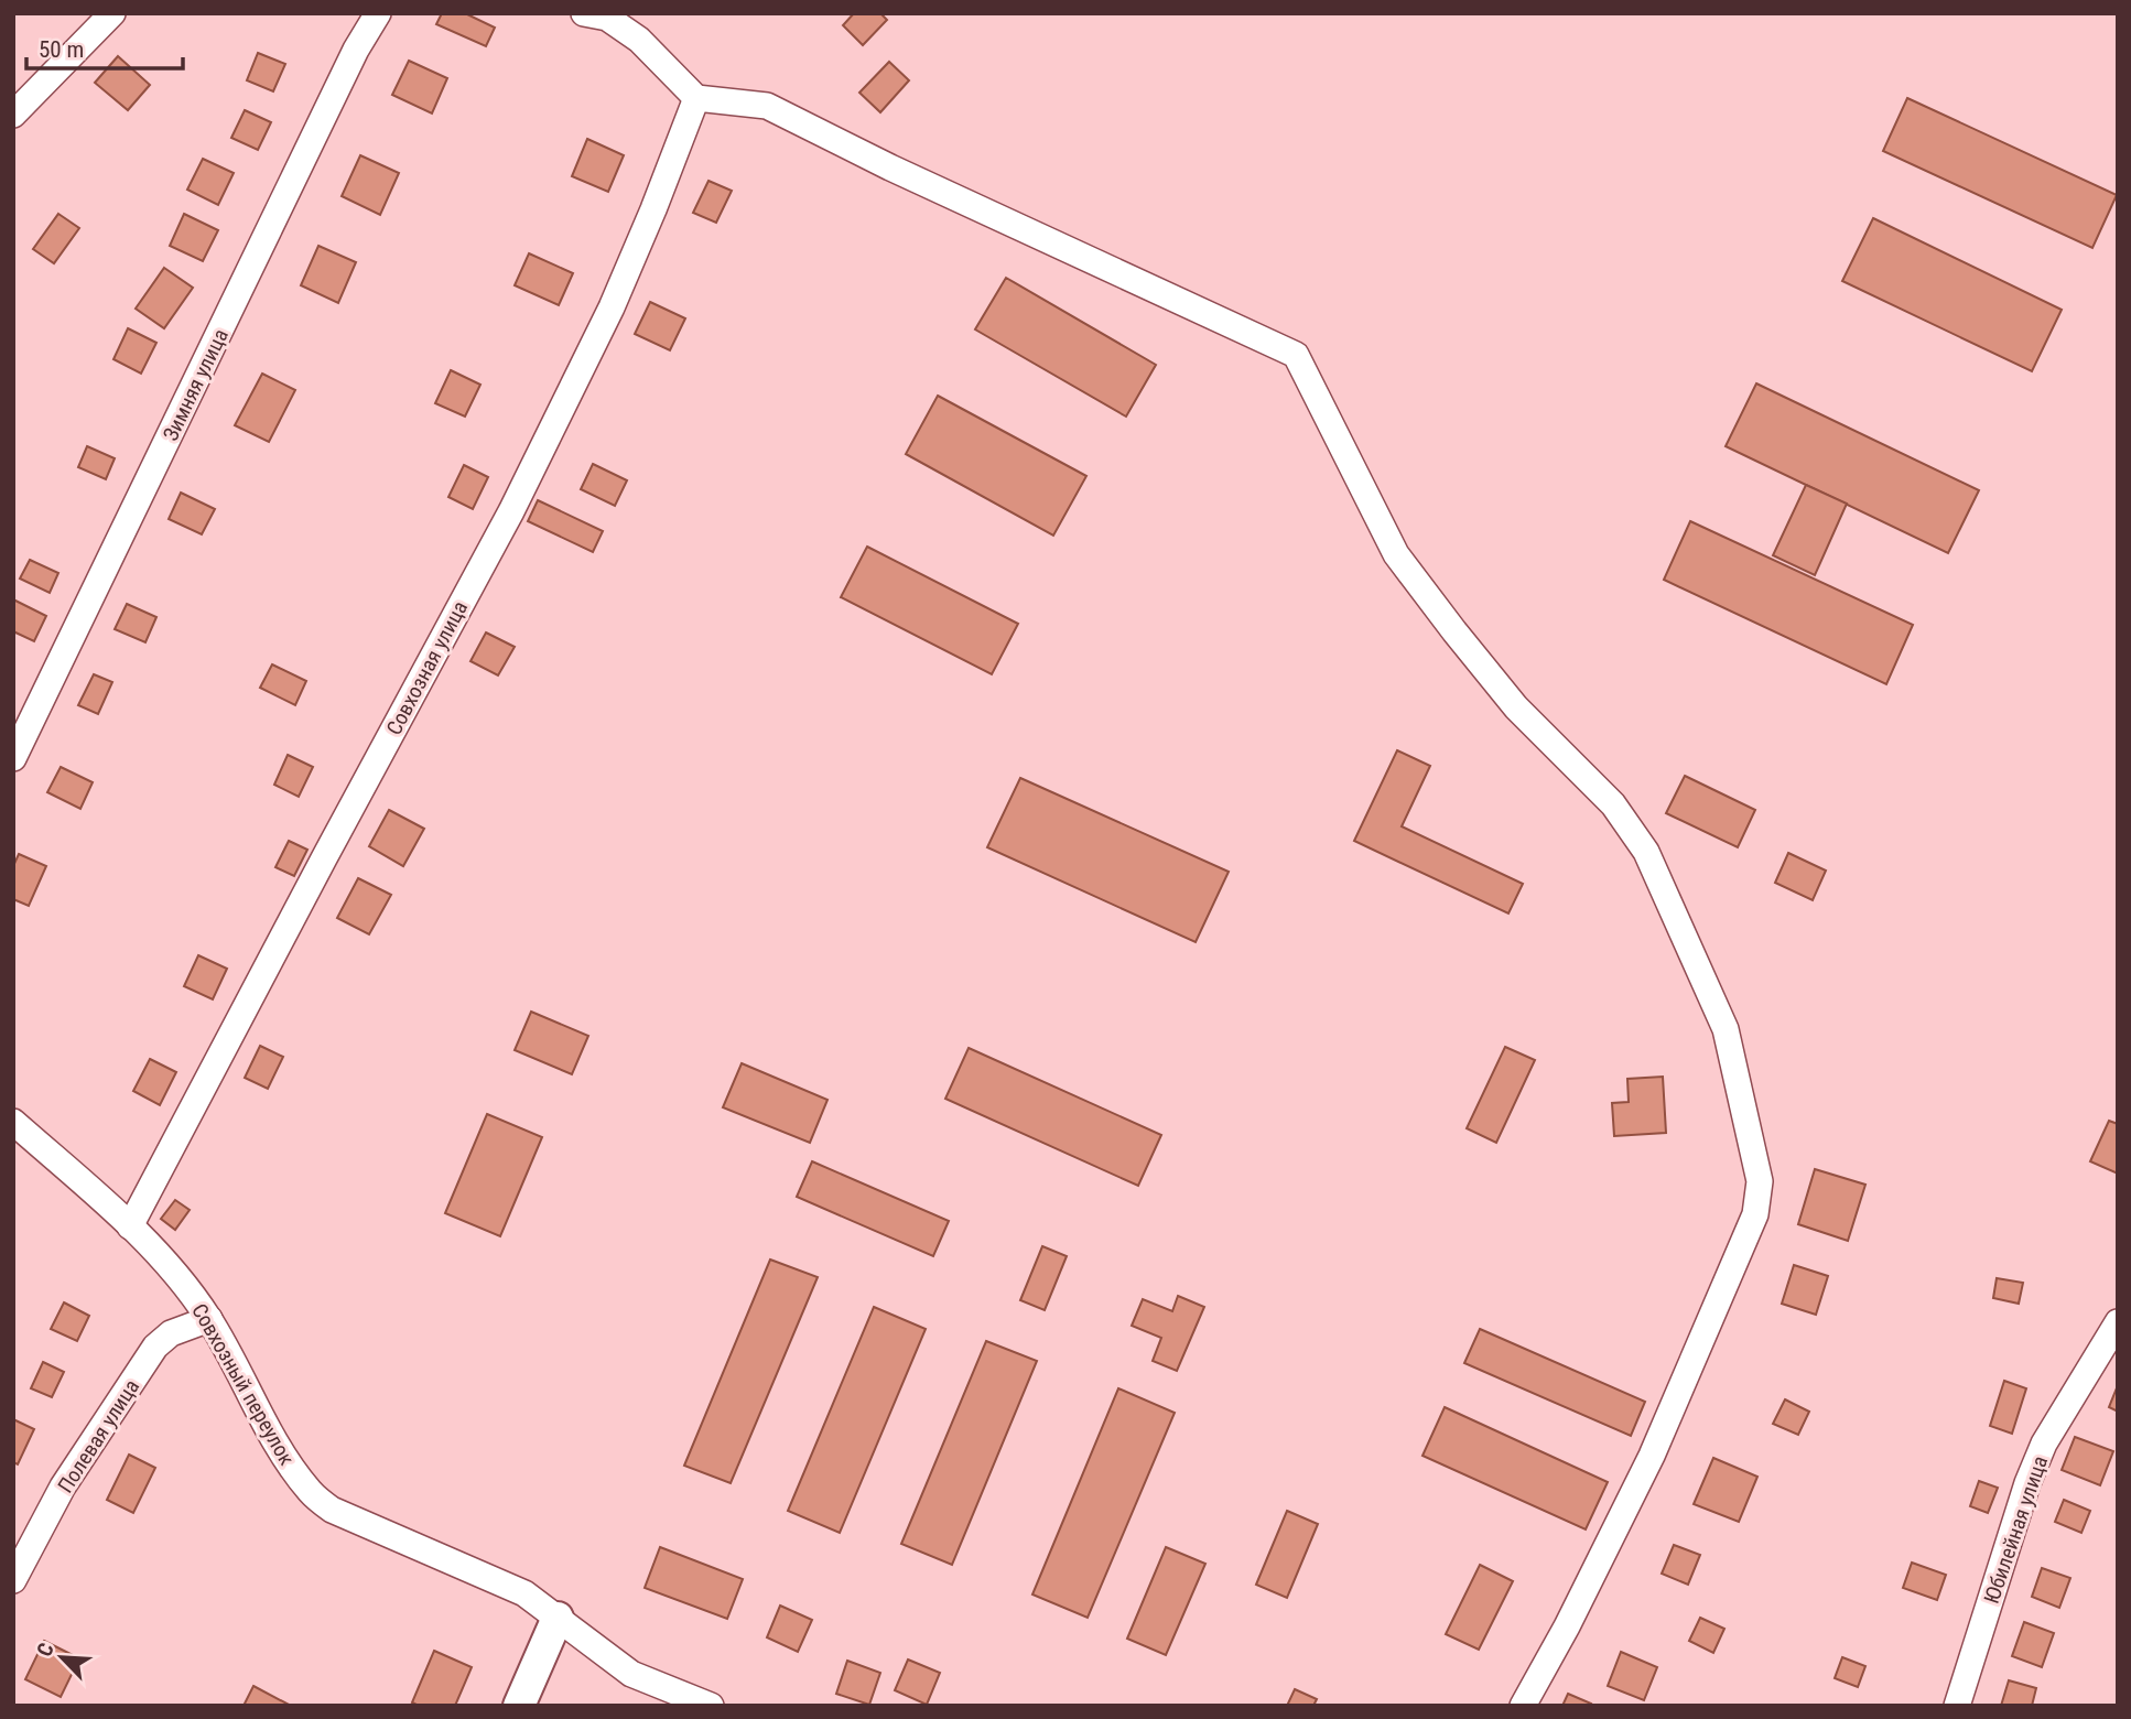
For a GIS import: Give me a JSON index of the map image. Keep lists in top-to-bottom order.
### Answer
{
  "streets": {
    "street": [
      "Зимняя улица",
      "Совхозная улица",
      "Совхозный переулок",
      "Полевая улица",
      "Юбилейная улица"
    ]
  },
  "crossings": [
    ["Совхозная улица", "Совхозный переулок"],
    ["Совхозный переулок", "Полевая улица"]
  ],
  "scale_bar": "50 m",
  "north": "top left"
}
